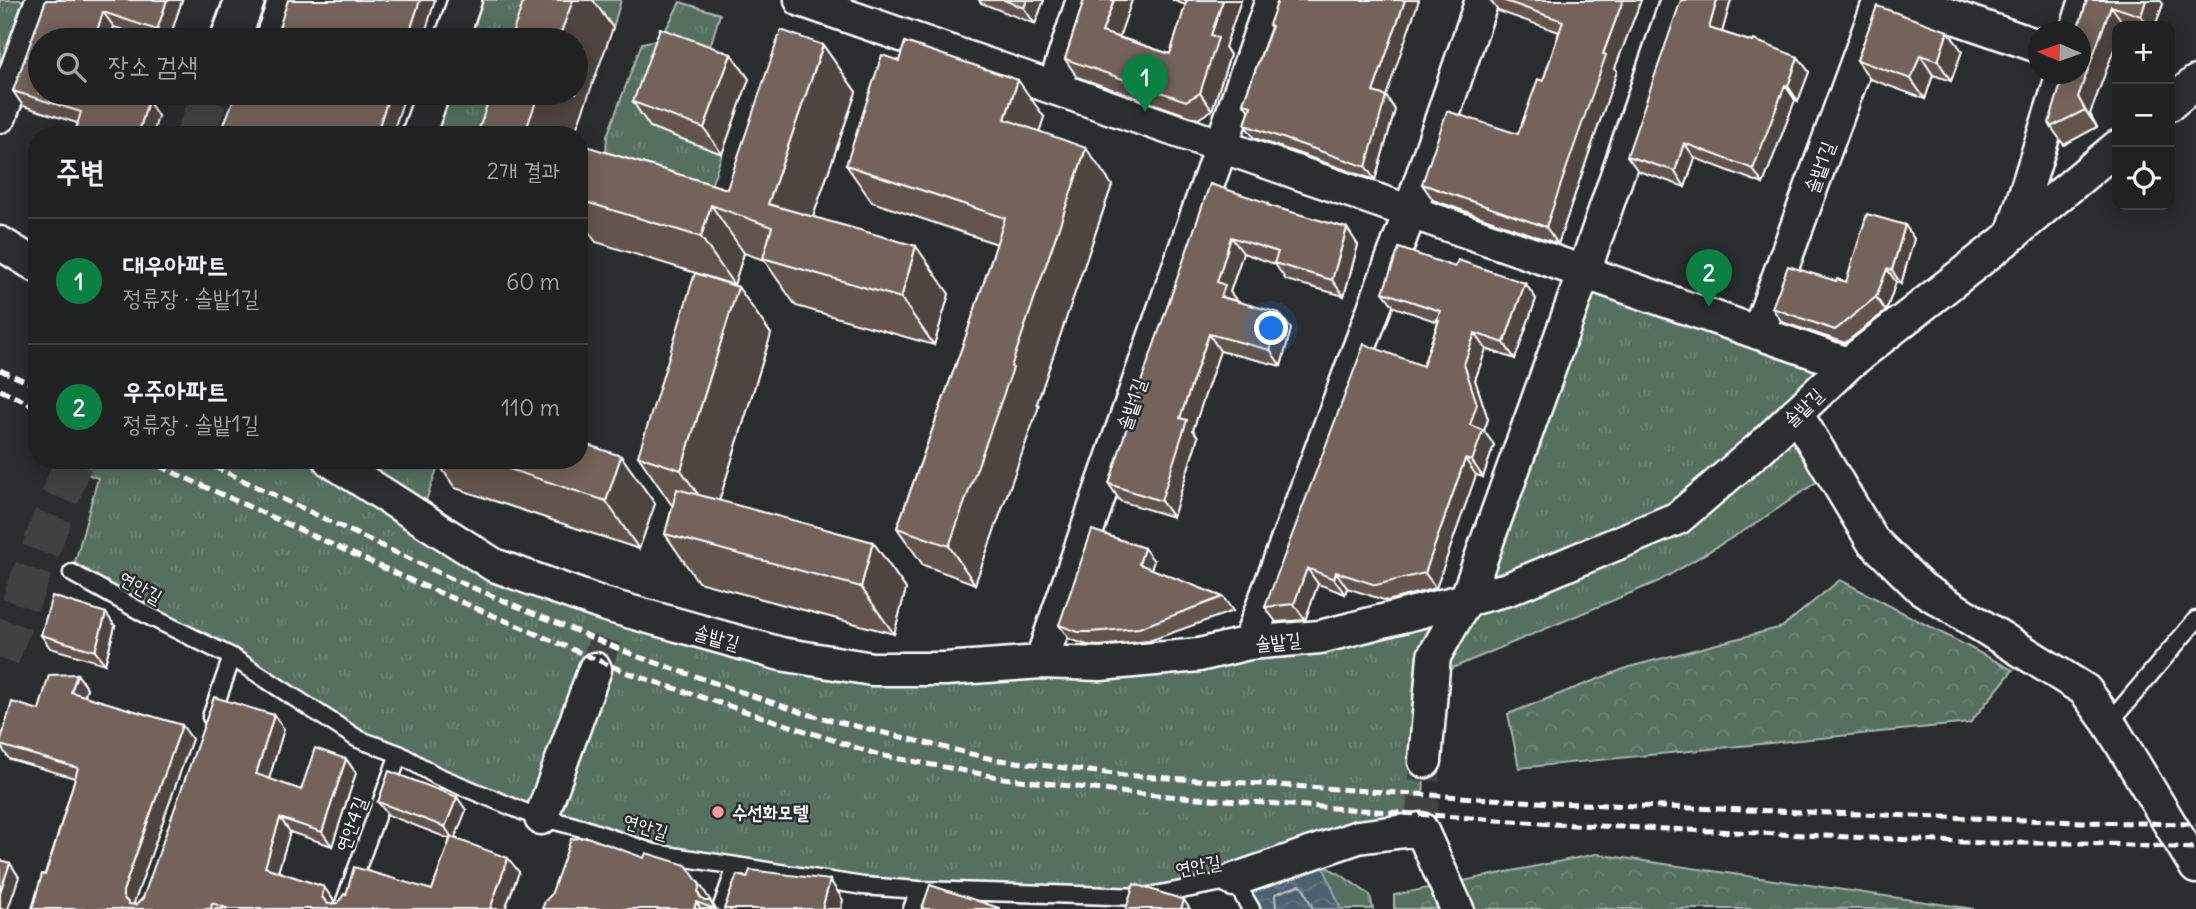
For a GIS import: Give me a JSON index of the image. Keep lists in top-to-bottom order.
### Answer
{
  "streets": {
    "street": ["솔밭1길", "솔밭길"],
    "lane": ["연안길", "연안4길"]
  },
  "crossings": [
    ["솔밭1길", "솔밭길"],
    ["연안길", "연안4길"]
  ],
  "places": ["수선화모텔"],
  "north": "left",
  "page": {
    "map_buttons": ["+", "−"],
    "search": "장소 검색",
    "pins": ["1", "2"],
    "heading": ["주변", "2개 결과"],
    "list": [
      {
        "mark": "1",
        "name": "대우아파트",
        "note": "정류장 · 솔밭1길",
        "value": "60 m"
      },
      {
        "mark": "2",
        "name": "우주아파트",
        "note": "정류장 · 솔밭1길",
        "value": "110 m"
      }
    ]
  }
}
